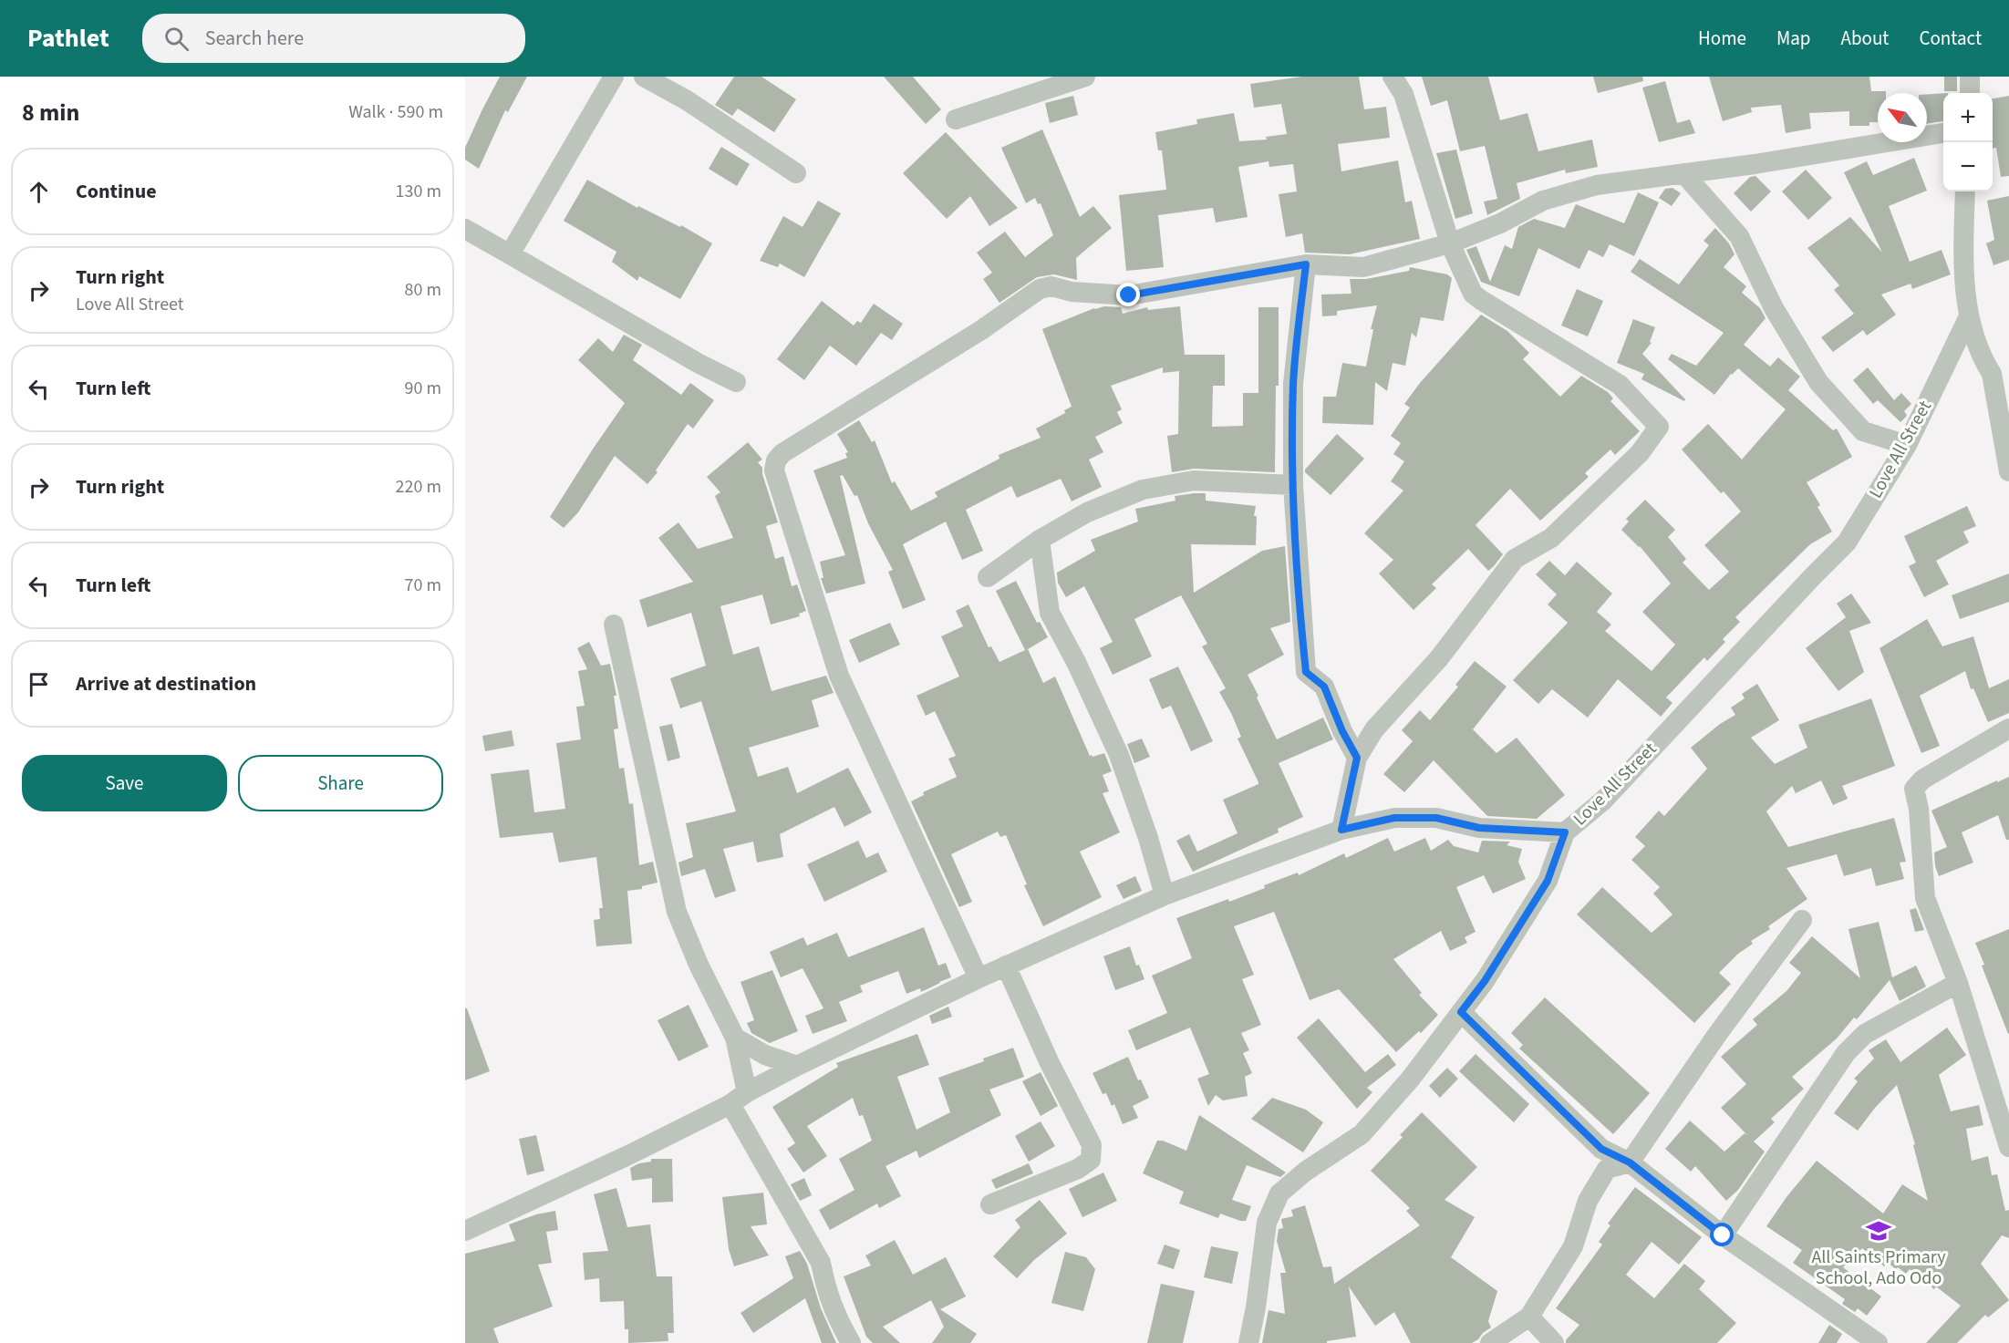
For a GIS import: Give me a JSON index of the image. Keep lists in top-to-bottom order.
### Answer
{
  "streets": {
    "street": ["Love All Street"]
  },
  "places": {
    "school or university": ["All Saints Primary School, Ado Odo"]
  },
  "north": "top left",
  "page": {
    "header": "Pathlet",
    "search": "Search here",
    "nav": [
      "Home",
      "Map",
      "About",
      "Contact"
    ],
    "heading": ["8 min", "Walk · 590 m"],
    "map_buttons": ["+", "−"],
    "list": [
      ["Continue", "130 m"],
      ["Turn right", "Love All Street", "80 m"],
      ["Turn left", "90 m"],
      ["Turn right", "220 m"],
      ["Turn left", "70 m"],
      "Arrive at destination"
    ],
    "buttons": ["Save", "Share"]
  }
}
